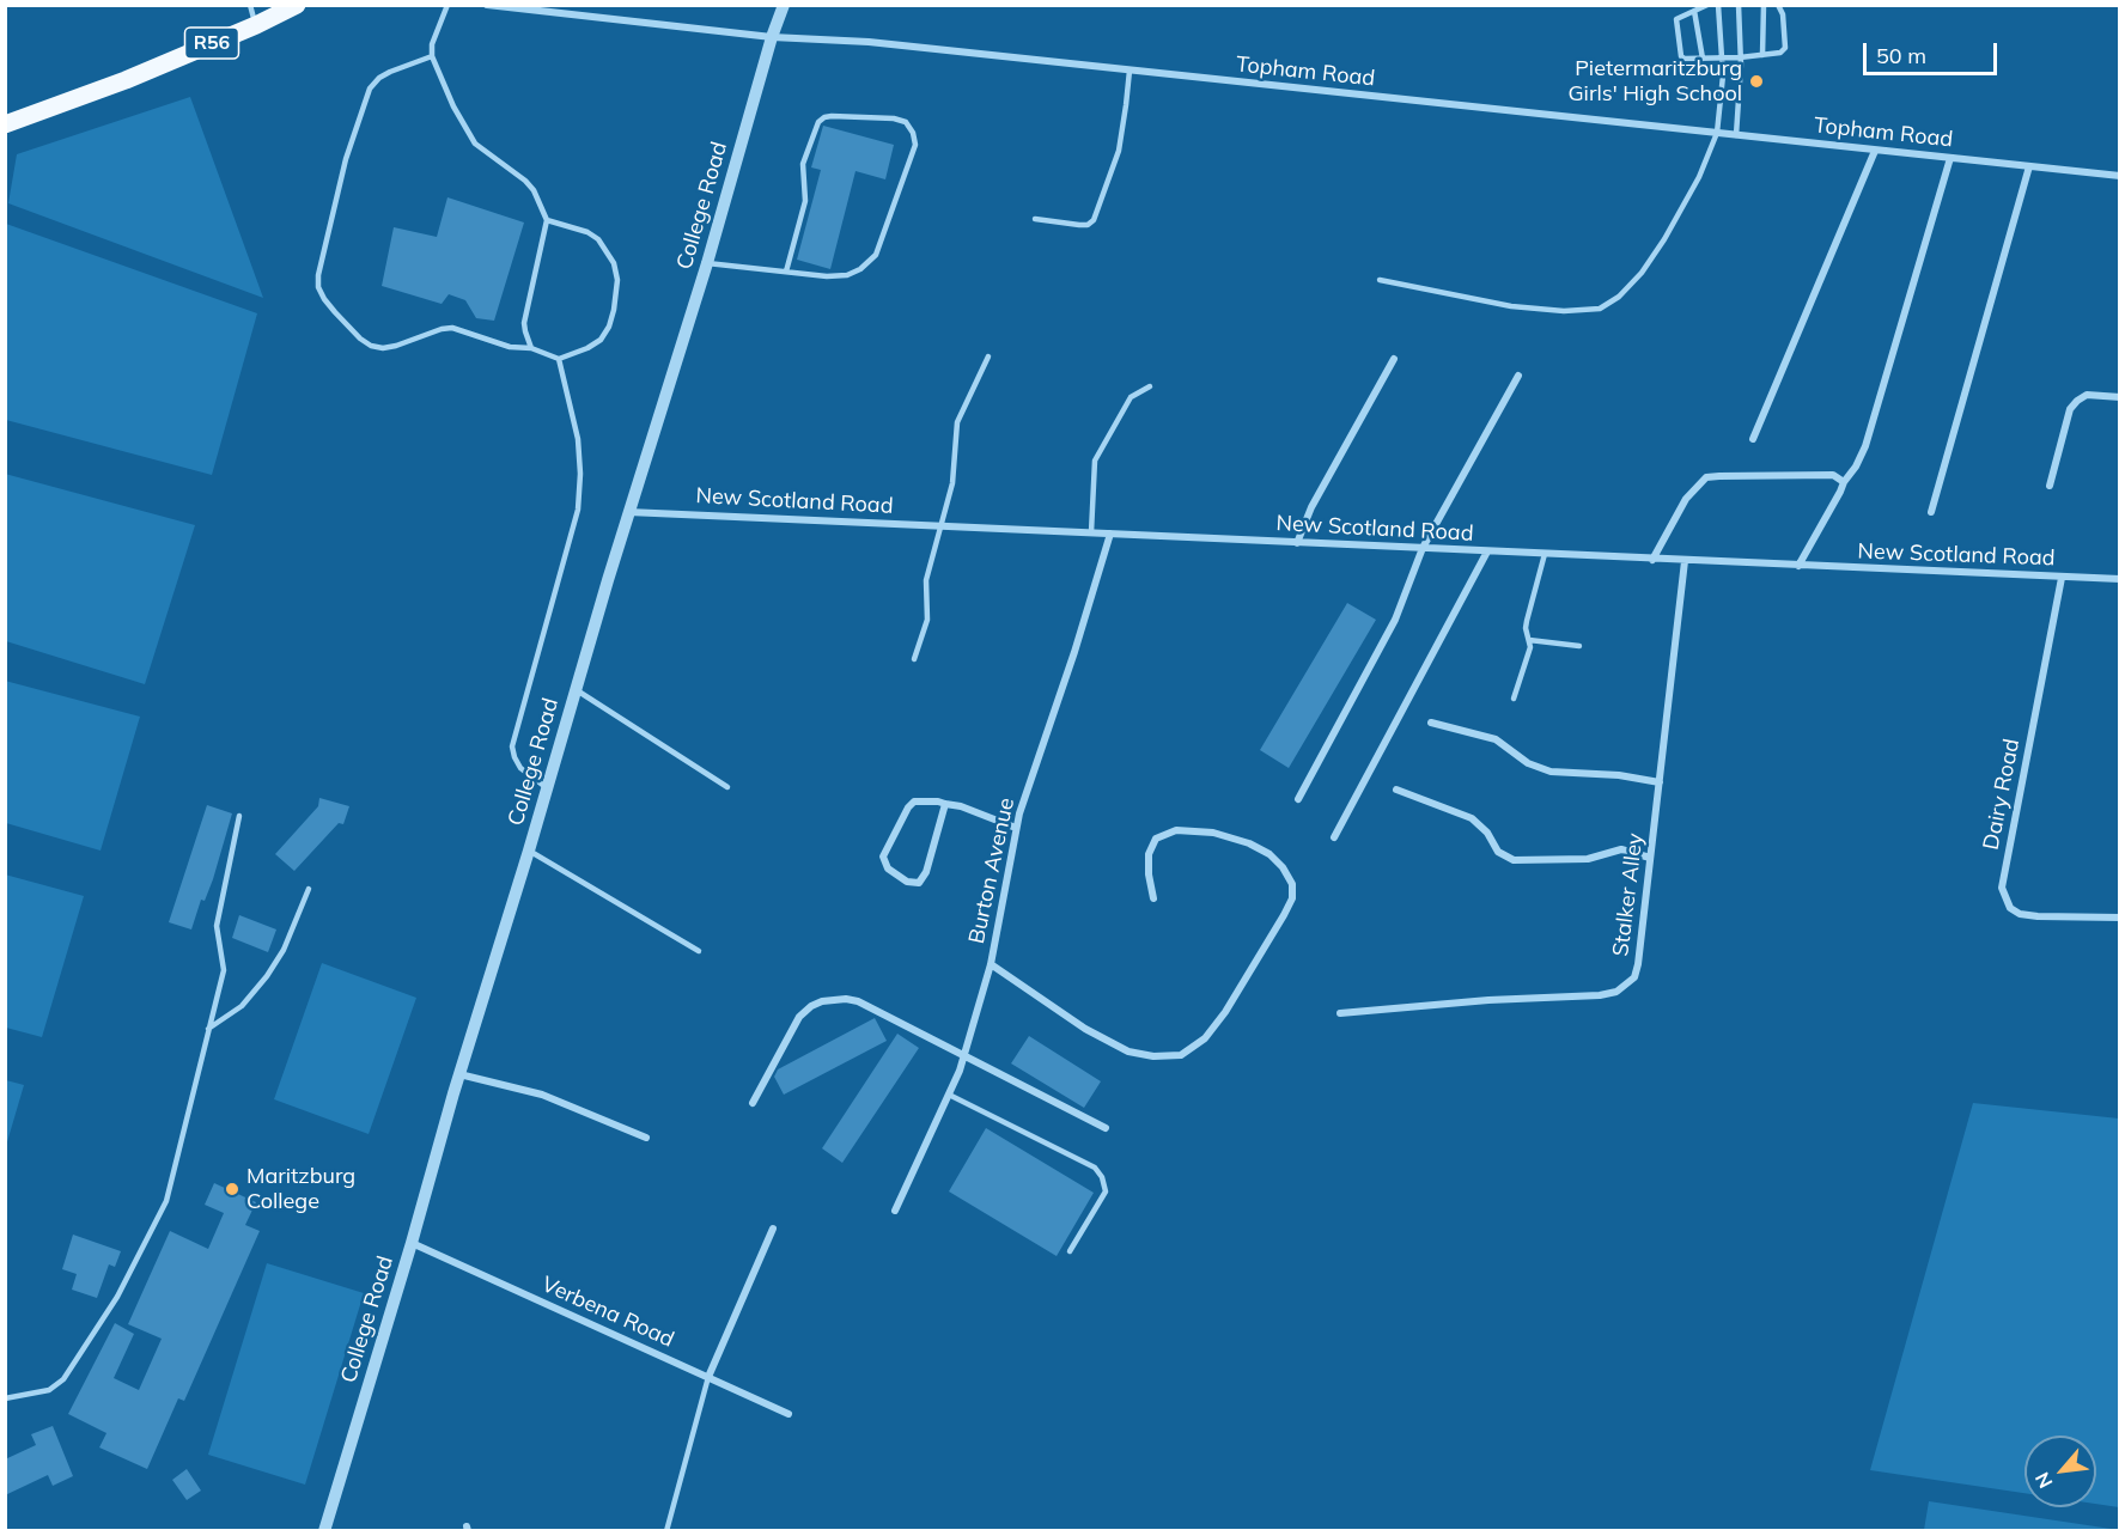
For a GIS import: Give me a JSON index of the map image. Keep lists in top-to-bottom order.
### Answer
{
  "streets": {
    "main road": ["R56"],
    "street": [
      "Topham Road",
      "College Road",
      "New Scotland Road",
      "Dairy Road",
      "Burton Avenue",
      "Stalker Alley",
      "Verbena Road"
    ]
  },
  "crossings": [
    ["Topham Road", "College Road"],
    ["College Road", "New Scotland Road"],
    ["College Road", "Verbena Road"],
    ["New Scotland Road", "Dairy Road"],
    ["New Scotland Road", "Burton Avenue"],
    ["New Scotland Road", "Stalker Alley"]
  ],
  "places": ["Pietermaritzburg Girls' High School", "Maritzburg College"],
  "scale_bar": "50 m",
  "north": "bottom left"
}
